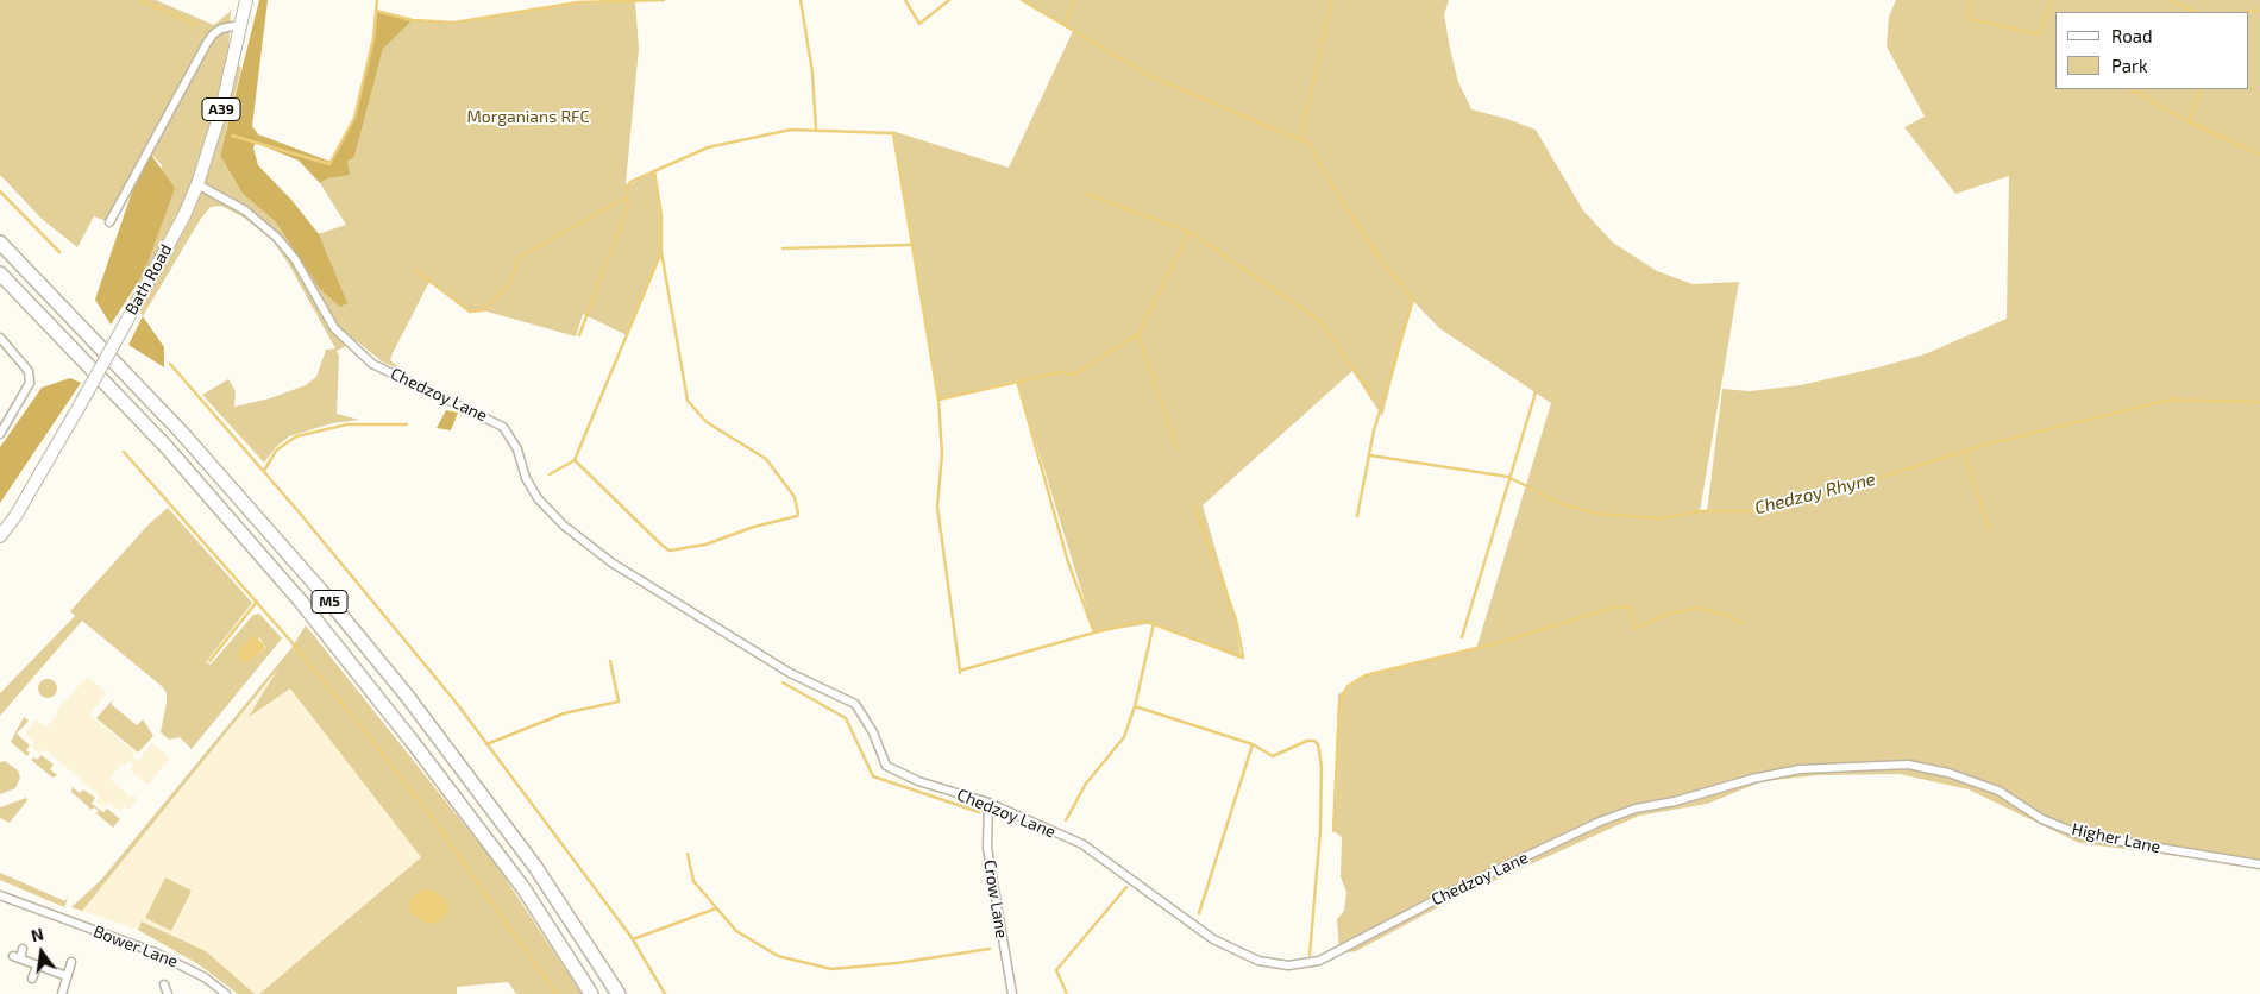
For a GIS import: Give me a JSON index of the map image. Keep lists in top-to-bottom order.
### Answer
{
  "streets": {
    "highway": ["M5"],
    "main road": ["A39", "Bath Road"],
    "street": [
      "Chedzoy Lane",
      "Higher Lane",
      "Crow Lane",
      "Bower Lane"
    ]
  },
  "crossings": [
    ["Bath Road", "Chedzoy Lane"],
    ["Chedzoy Lane", "Higher Lane"],
    ["Chedzoy Lane", "Crow Lane"]
  ],
  "water": ["Chedzoy Rhyne"],
  "parks": ["Morganians RFC"],
  "legend": ["Road", "Park"],
  "north": "top"
}
